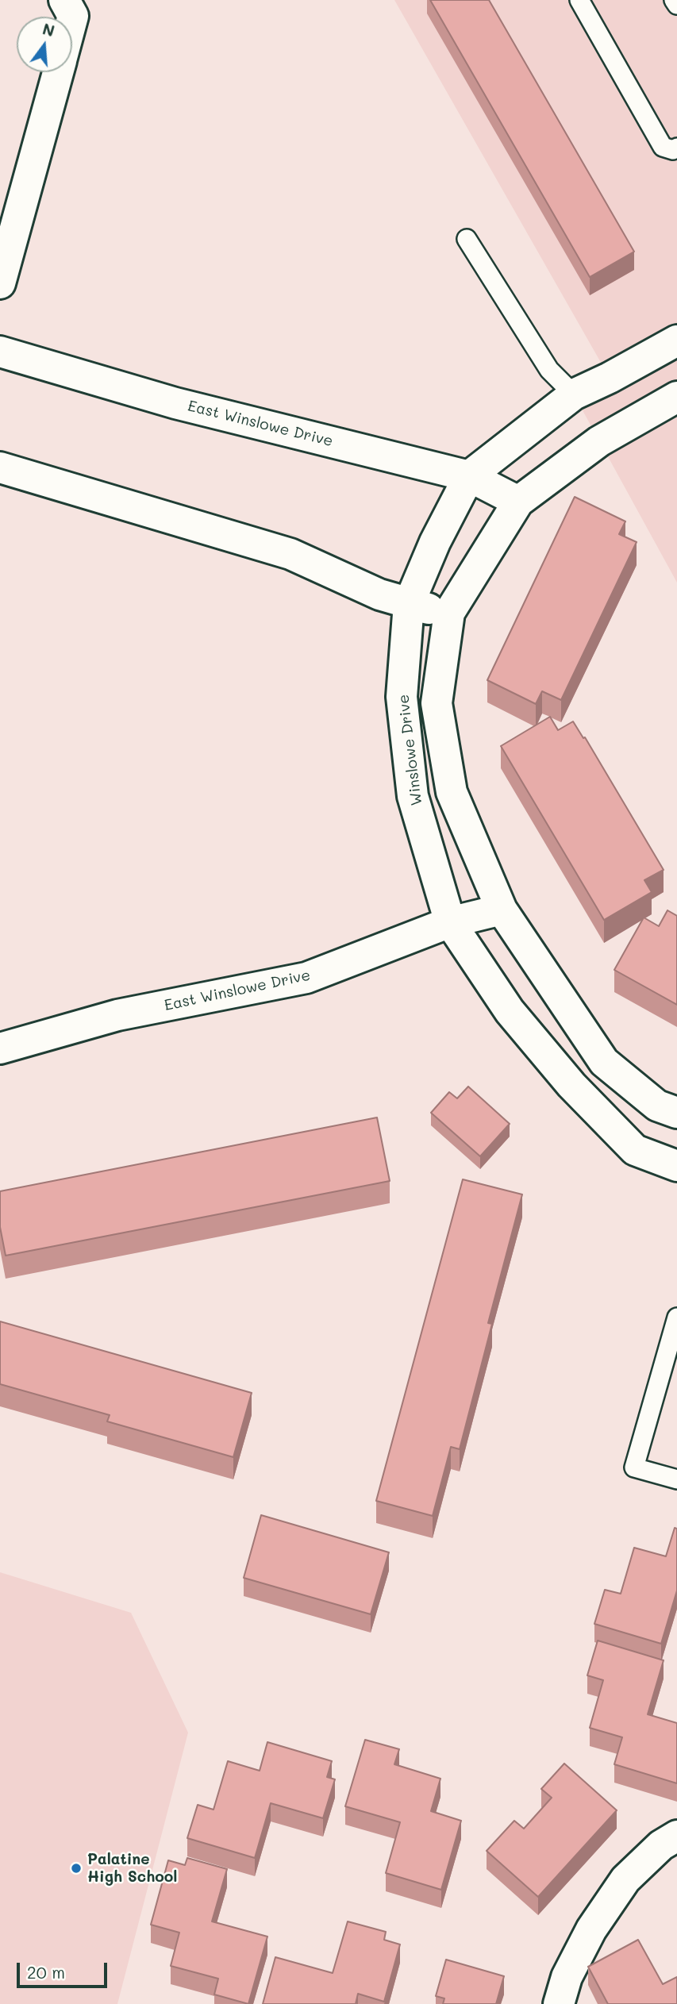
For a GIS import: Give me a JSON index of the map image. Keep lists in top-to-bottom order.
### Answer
{
  "streets": {
    "street": ["East Winslowe Drive", "Winslowe Drive"]
  },
  "crossings": [
    ["East Winslowe Drive", "Winslowe Drive"]
  ],
  "places": ["Palatine High School"],
  "scale_bar": "20 m",
  "north": "top"
}
